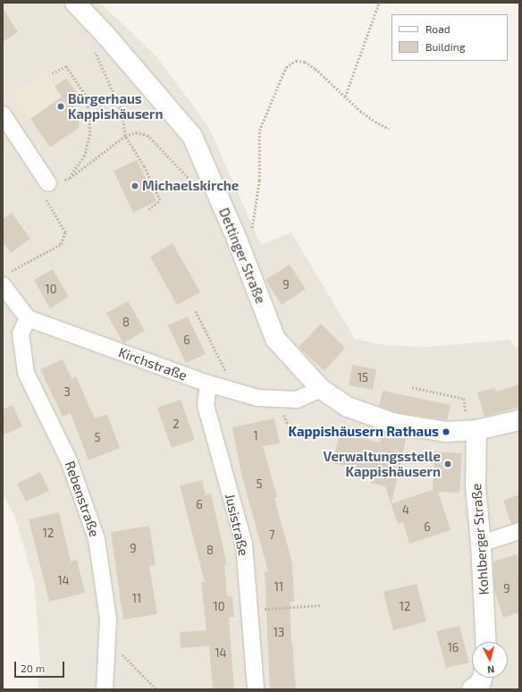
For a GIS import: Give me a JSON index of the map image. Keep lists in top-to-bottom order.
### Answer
{
  "streets": {
    "street": [
      "Dettinger Straße",
      "Kirchstraße",
      "Rebenstraße",
      "Jusistraße",
      "Kohlberger Straße"
    ]
  },
  "crossings": [
    ["Dettinger Straße", "Kirchstraße"],
    ["Dettinger Straße", "Kohlberger Straße"],
    ["Kirchstraße", "Rebenstraße"],
    ["Kirchstraße", "Jusistraße"]
  ],
  "places": [
    "Bürgerhaus Kappishäusern",
    "Michaelskirche",
    "Kappishäusern Rathaus",
    "Verwaltungsstelle Kappishäusern"
  ],
  "house_numbers": [
    "9",
    "10",
    "8",
    "6",
    "15",
    "3",
    "2",
    "1",
    "5",
    "5",
    "6",
    "4",
    "6",
    "12",
    "7",
    "9",
    "8",
    "14",
    "11",
    "9",
    "11",
    "10",
    "12",
    "13",
    "16",
    "14"
  ],
  "legend": ["Road", "Building"],
  "scale_bar": "20 m",
  "north": "bottom"
}
